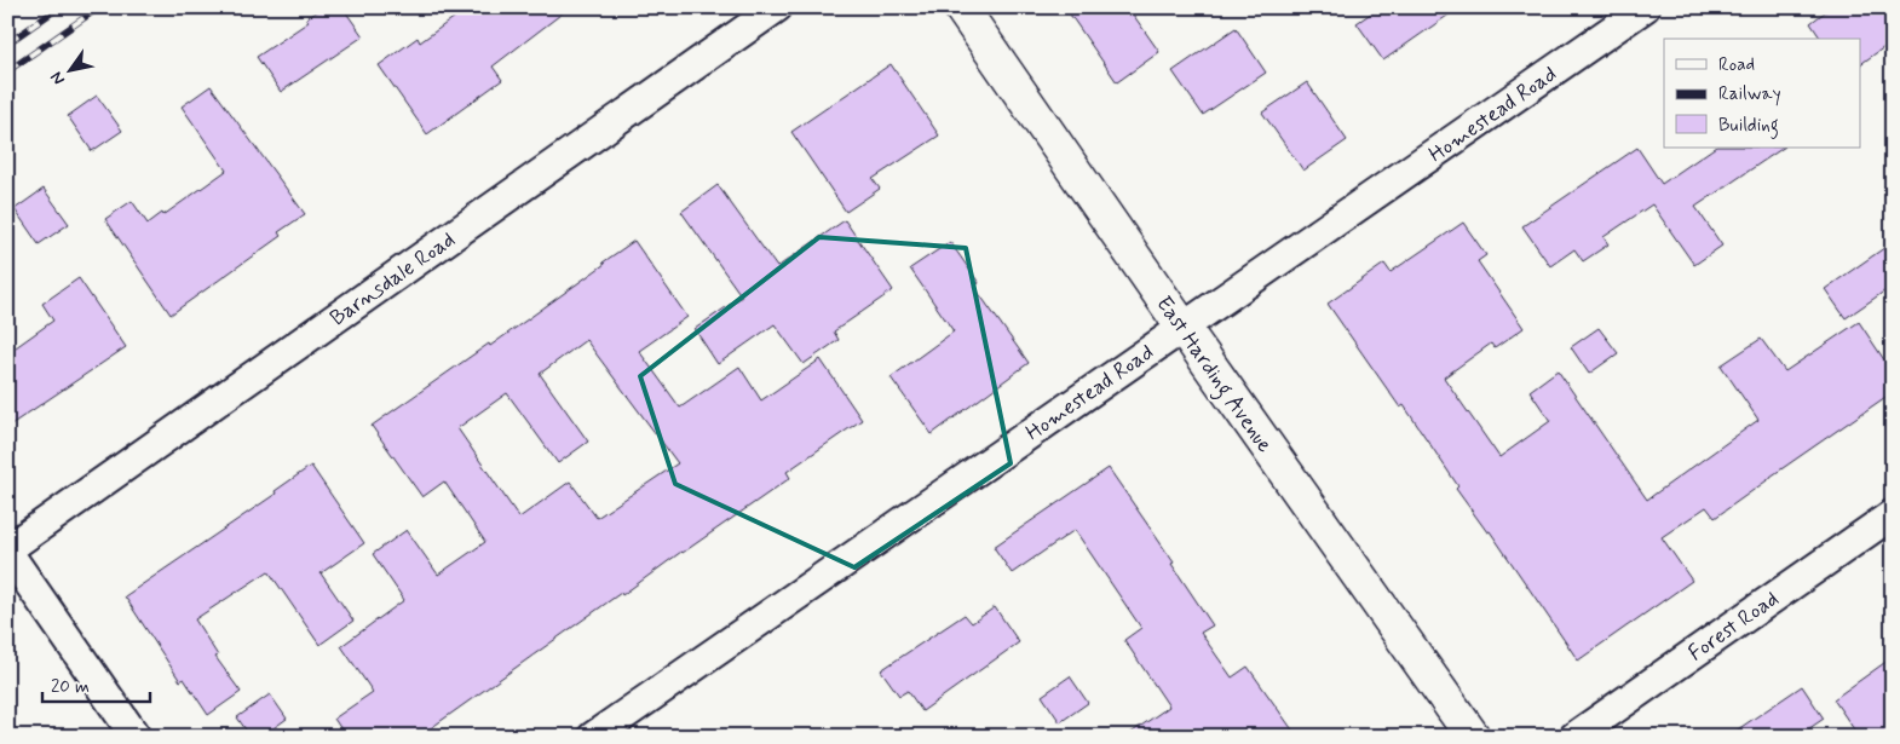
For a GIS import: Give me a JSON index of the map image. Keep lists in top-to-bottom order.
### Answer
{
  "streets": {
    "street": [
      "Homestead Road",
      "Barnsdale Road",
      "East Harding Avenue",
      "Forest Road"
    ]
  },
  "crossings": [
    ["Homestead Road", "East Harding Avenue"]
  ],
  "legend": ["Road", "Railway", "Building"],
  "scale_bar": "20 m",
  "north": "bottom left"
}
